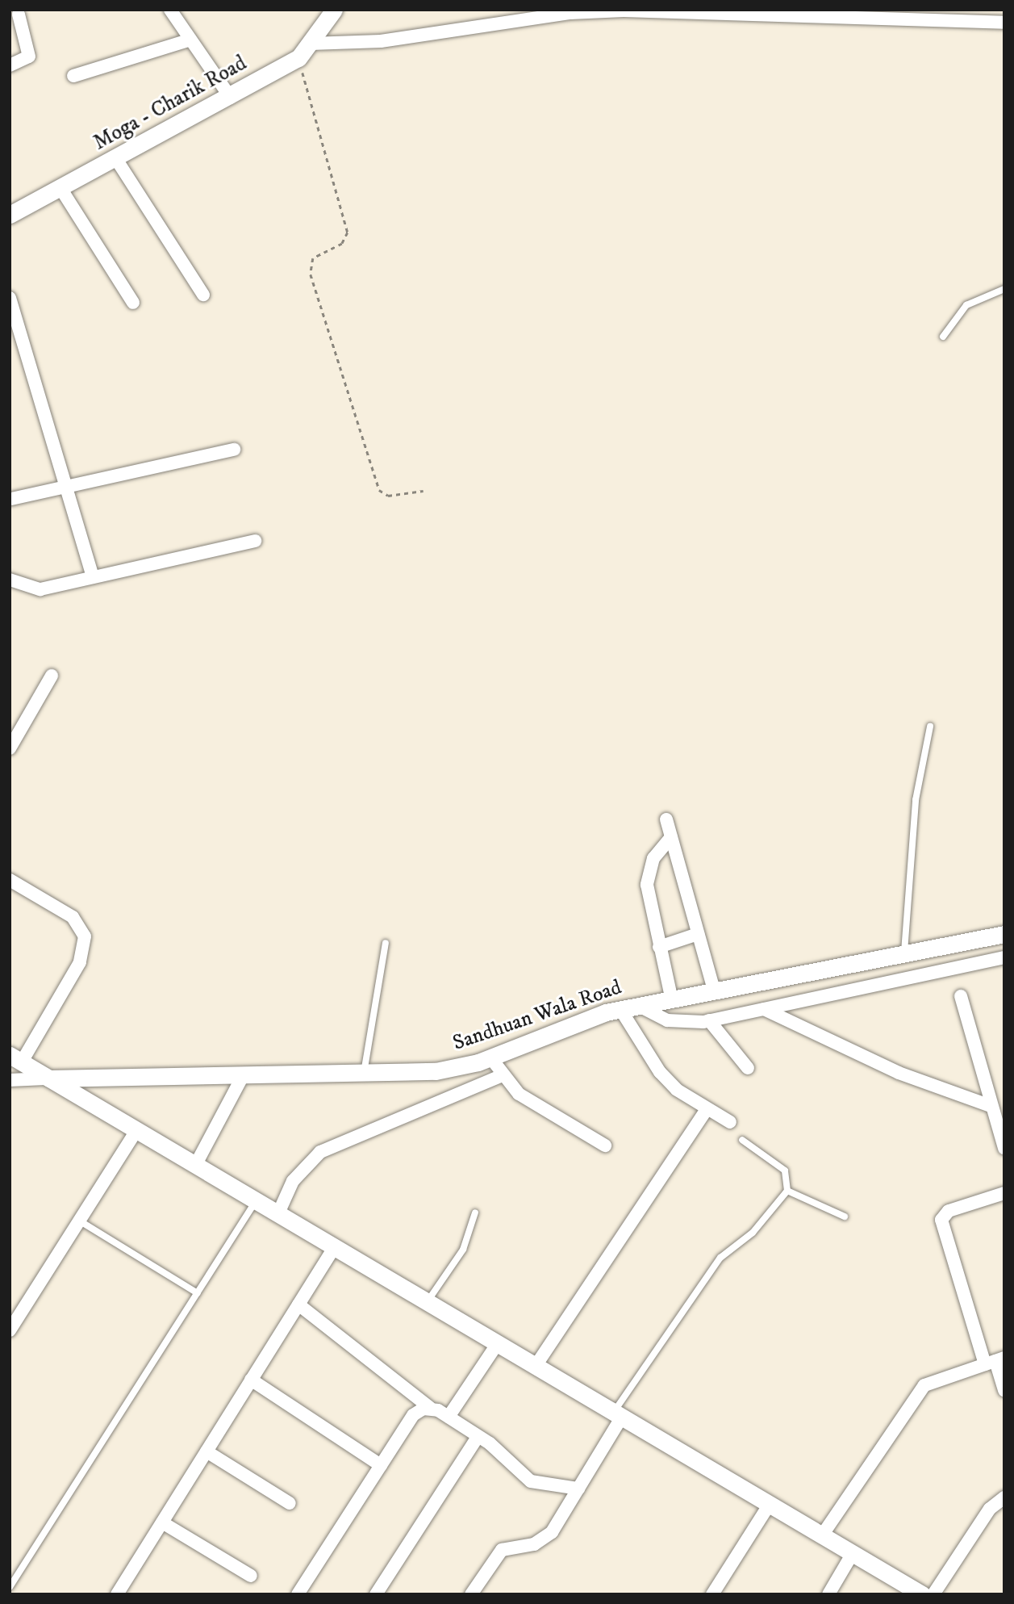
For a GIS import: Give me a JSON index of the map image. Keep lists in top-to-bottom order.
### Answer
{
  "streets": {
    "street": ["Moga - Charik Road", "Sandhuan Wala Road"]
  }
}
